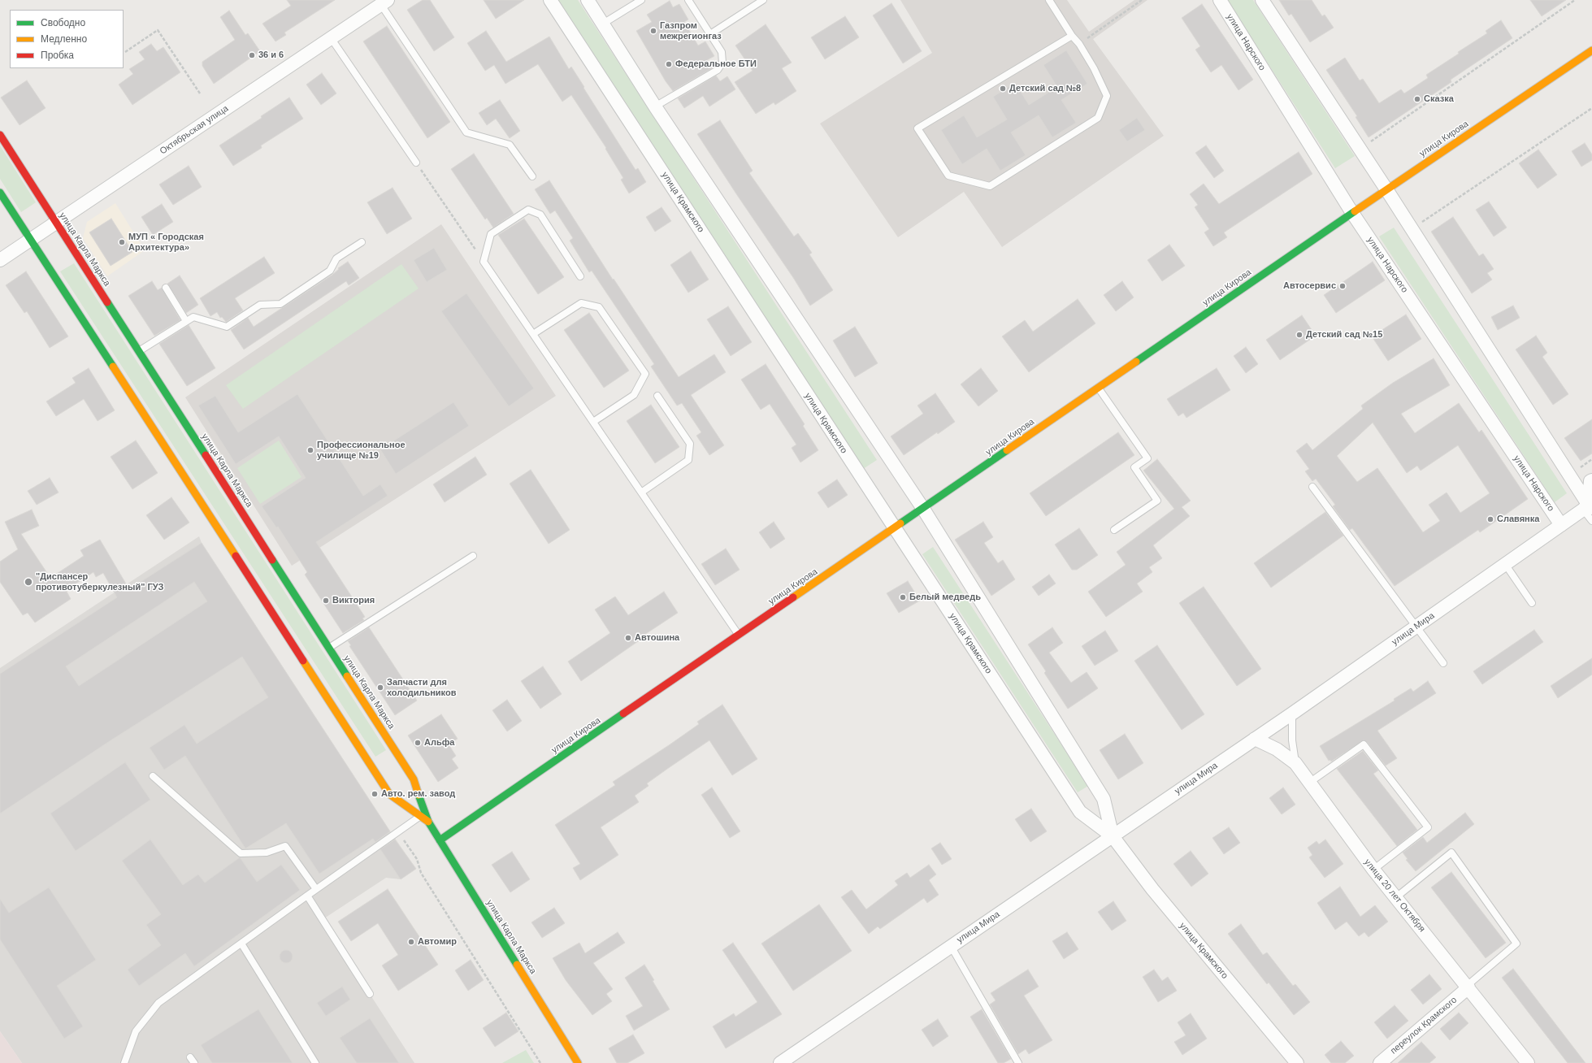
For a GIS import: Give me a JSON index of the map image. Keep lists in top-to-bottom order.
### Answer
{
  "streets": {
    "main road": ["улица Кирова", "улица Карла Маркса"],
    "street": [
      "улица Нарского",
      "Октябрьская улица",
      "улица Крамского",
      "улица Мира",
      "улица 20 лет Октября",
      "переулок Крамского"
    ]
  },
  "crossings": [
    ["улица Нарского", "улица Кирова"],
    ["улица Нарского", "улица Мира"],
    ["Октябрьская улица", "улица Карла Маркса"],
    ["улица Кирова", "улица Крамского"],
    ["улица Кирова", "улица Карла Маркса"],
    ["улица Крамского", "улица Мира"],
    ["улица Мира", "улица 20 лет Октября"],
    ["улица 20 лет Октября", "переулок Крамского"]
  ],
  "places": [
    "Газпром межрегионгаз",
    "36 и 6",
    "Федеральное БТИ",
    "Детский сад №8",
    "Сказка",
    "МУП « Городская Архитектура»",
    "Автосервис",
    "Детский сад №15",
    "Профессиональное училище №19",
    "Славянка",
    "\"Диспансер противотуберкулезный\" ГУЗ",
    "Белый медведь",
    "Виктория",
    "Автошина",
    "Запчасти для холодильников",
    "Альфа",
    "Авто. рем. завод",
    "Автомир"
  ],
  "legend": ["Свободно", "Медленно", "Пробка"]
}
